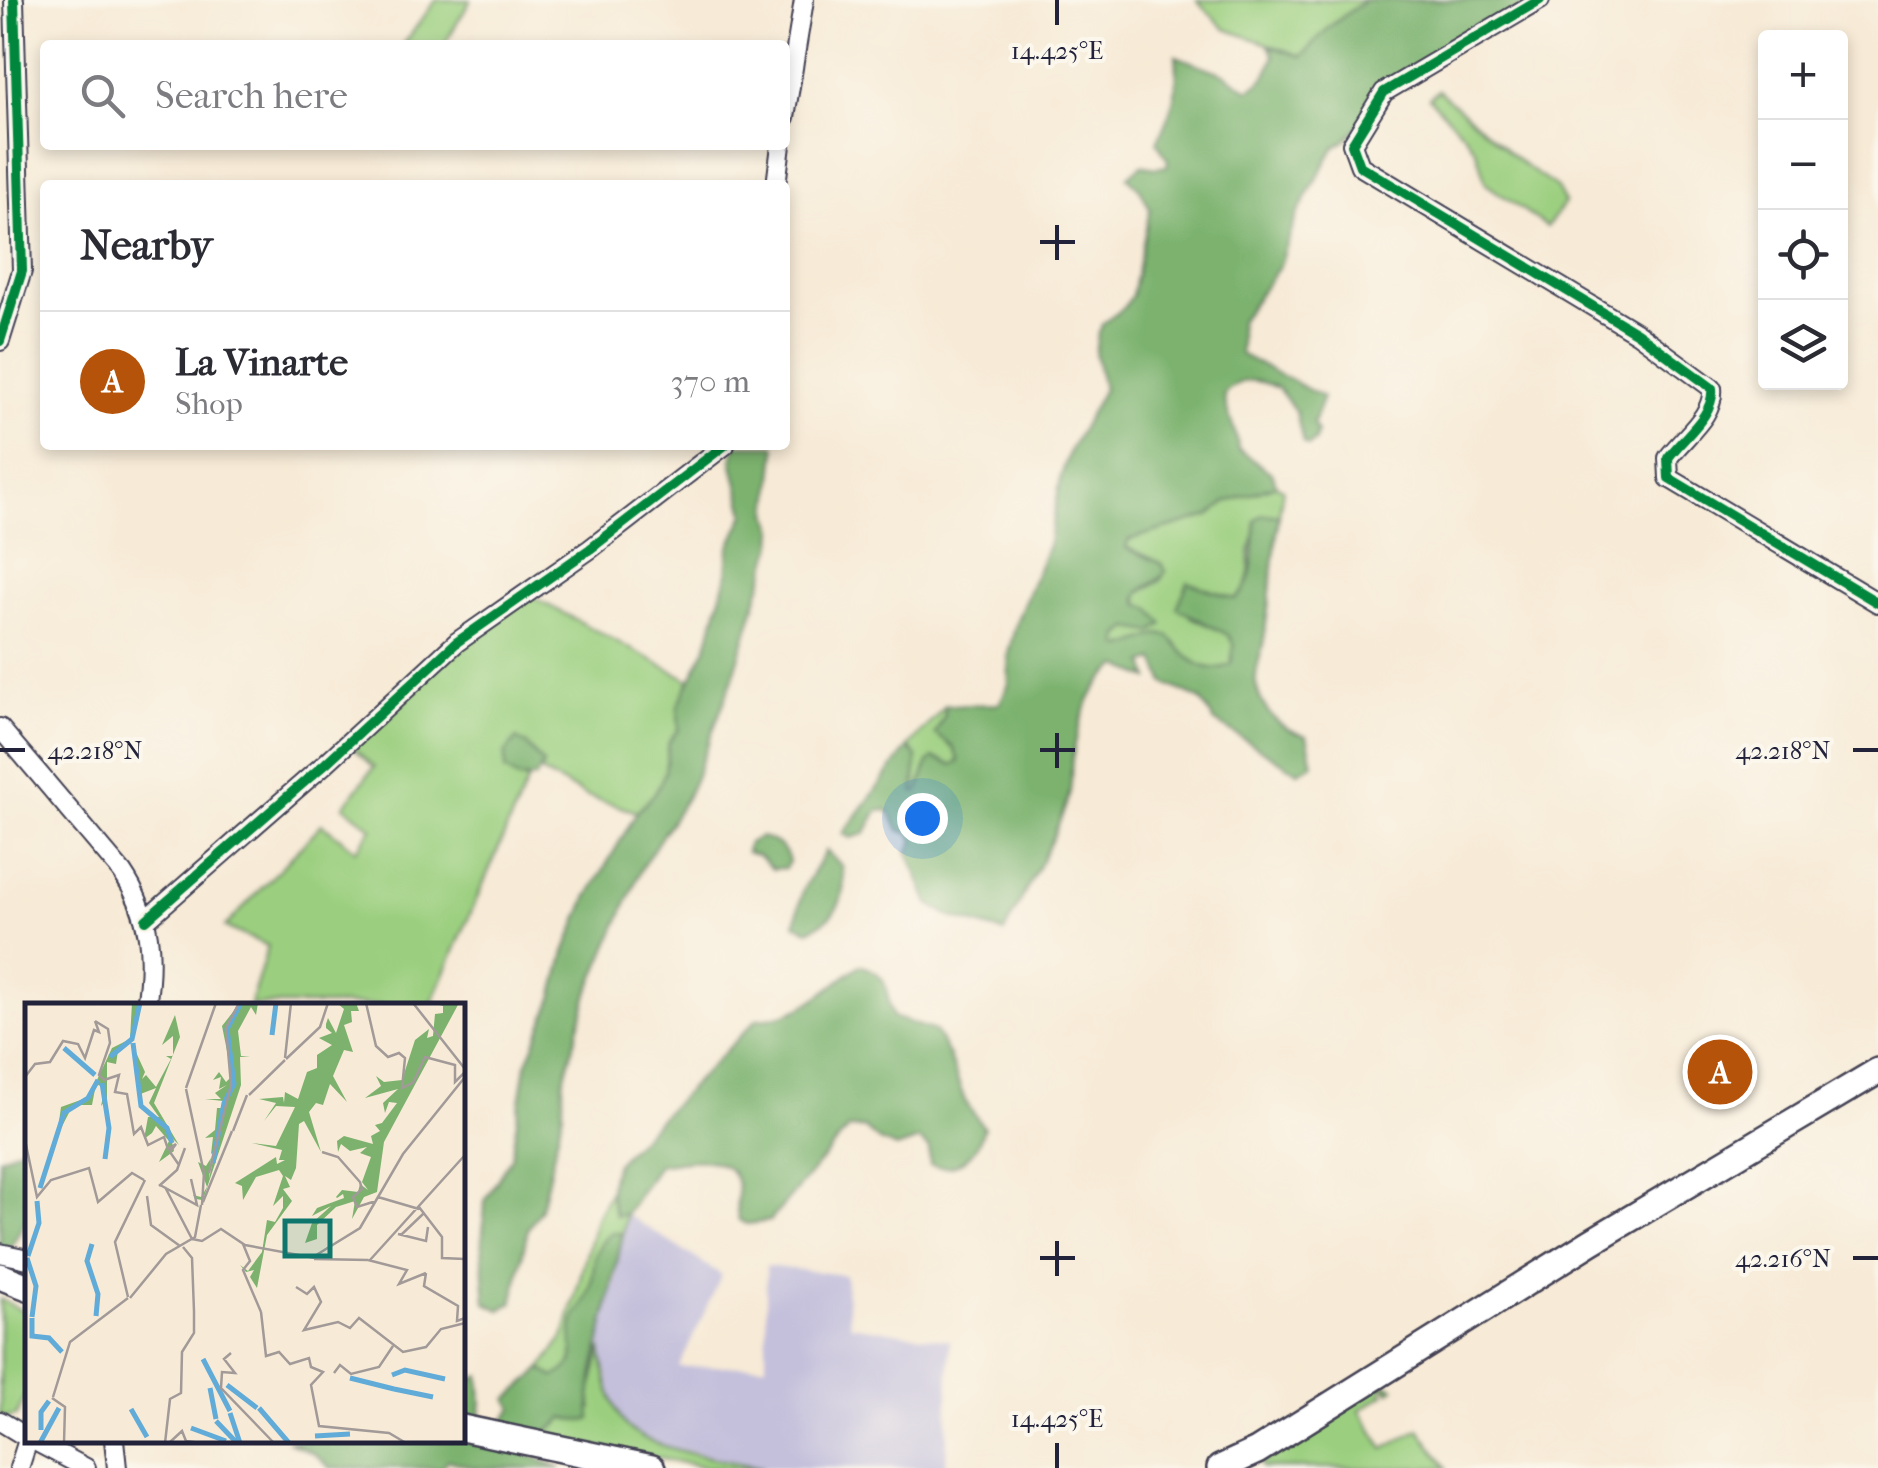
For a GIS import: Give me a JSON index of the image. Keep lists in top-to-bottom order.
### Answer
{
  "page": {
    "map_buttons": ["+", "−"],
    "search": "Search here",
    "heading": "Nearby",
    "list": [
      {
        "mark": "A",
        "name": "La Vinarte",
        "note": "Shop",
        "value": "370 m"
      }
    ],
    "pins": "A"
  },
  "coordinates": ["14.425°E", "42.218°N", "42.216°N"]
}
